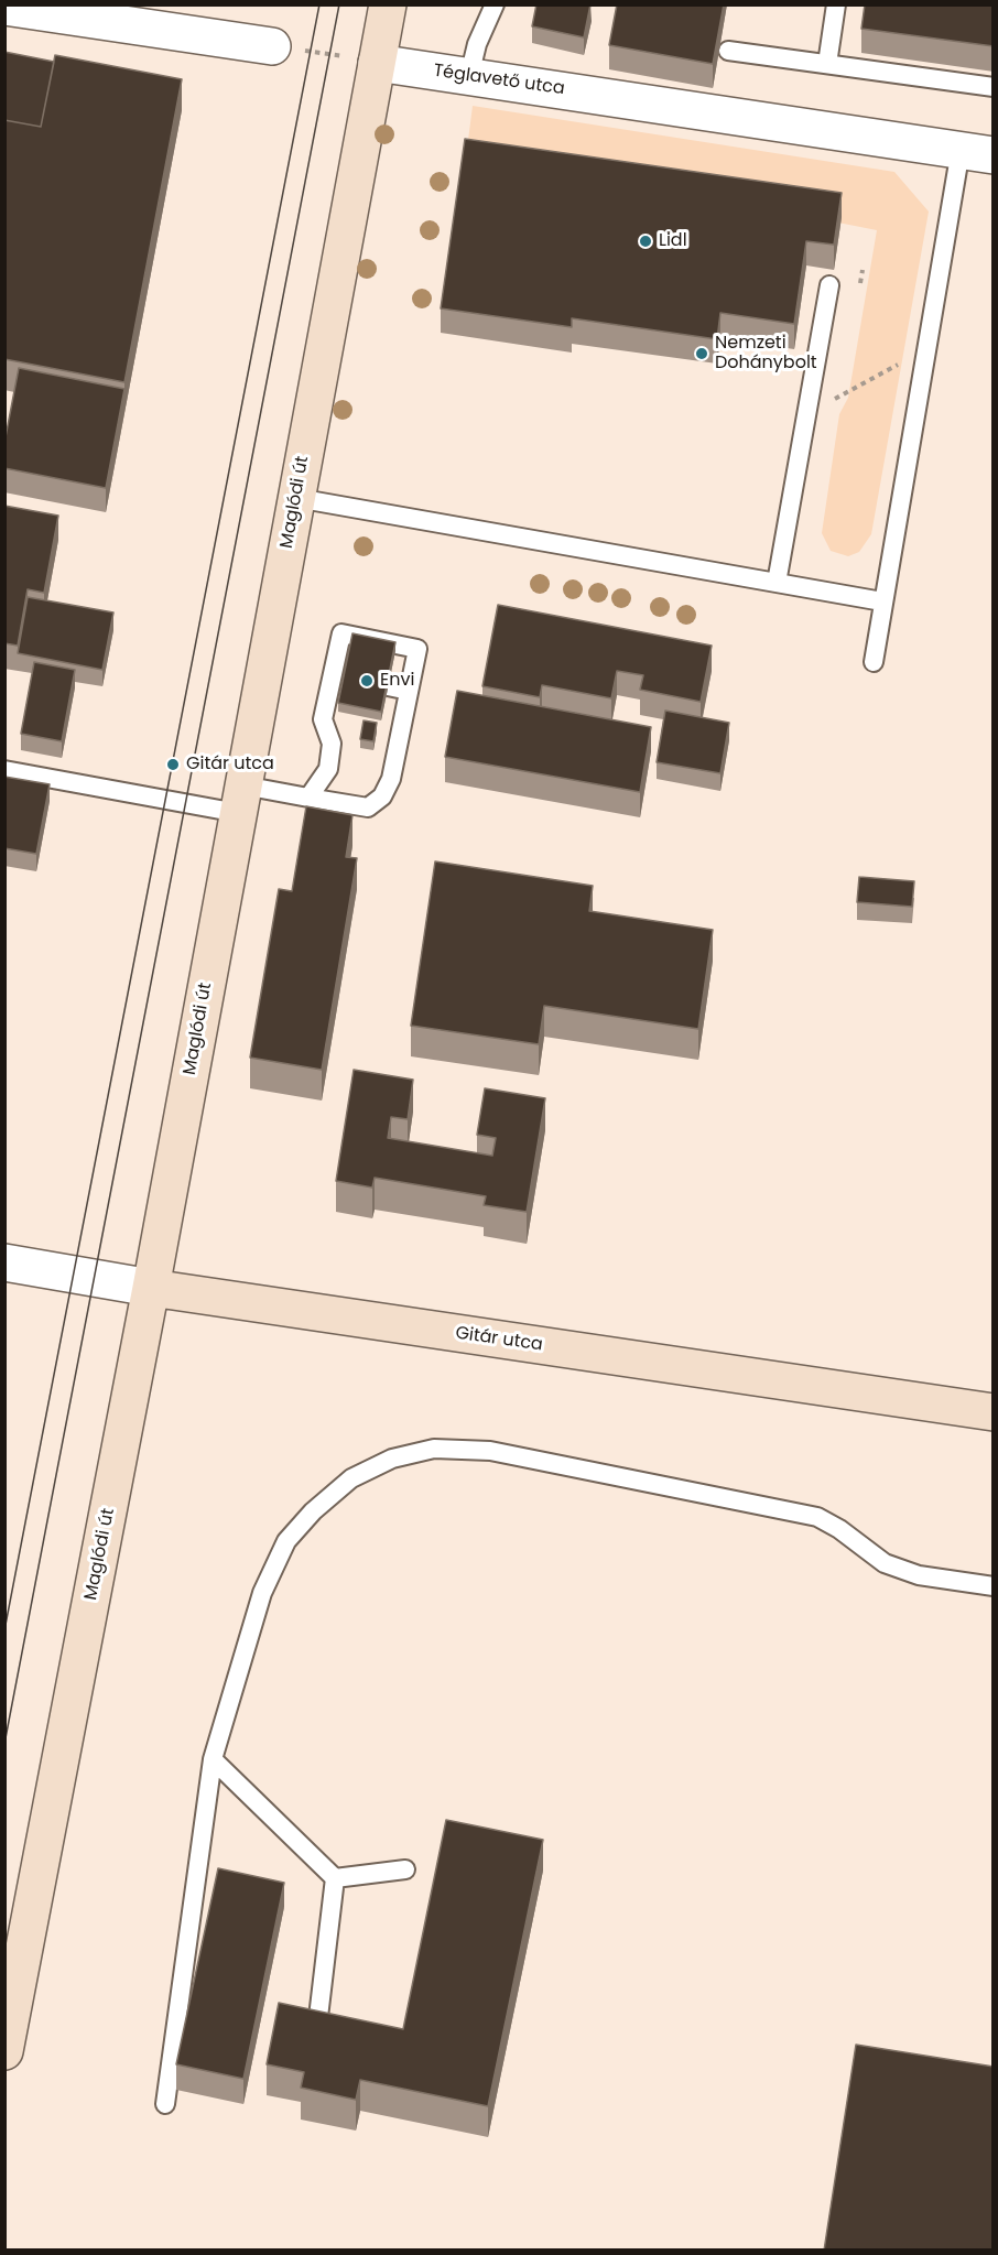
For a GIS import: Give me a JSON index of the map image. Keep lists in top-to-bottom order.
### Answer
{
  "streets": {
    "street": ["Téglavető utca", "Maglódi út", "Gitár utca"]
  },
  "crossings": [
    ["Téglavető utca", "Maglódi út"],
    ["Maglódi út", "Gitár utca"]
  ],
  "places": [
    "Lidl",
    "Nemzeti Dohánybolt",
    "Envi",
    "Gitár utca"
  ]
}
